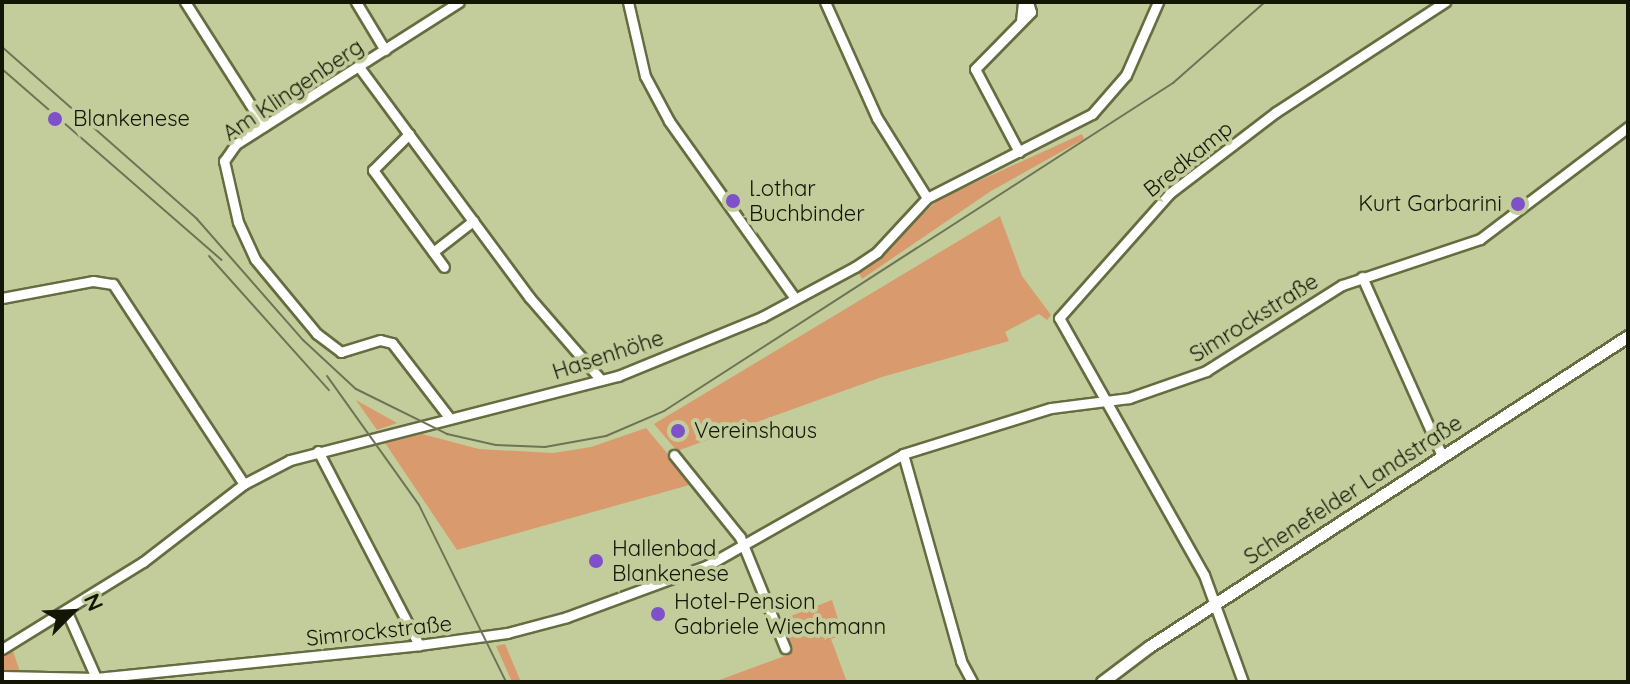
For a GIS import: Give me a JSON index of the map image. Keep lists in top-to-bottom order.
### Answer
{
  "streets": {
    "street": [
      "Am Klingenberg",
      "Bredkamp",
      "Simrockstraße",
      "Hasenhöhe",
      "Schenefelder Landstraße"
    ]
  },
  "crossings": [
    ["Am Klingenberg", "Hasenhöhe"],
    ["Bredkamp", "Simrockstraße"]
  ],
  "places": [
    "Blankenese",
    "Lothar Buchbinder",
    "Kurt Garbarini",
    "Vereinshaus",
    "Hallenbad Blankenese",
    "Hotel-Pension Gabriele Wiechmann"
  ],
  "north": "top right"
}
